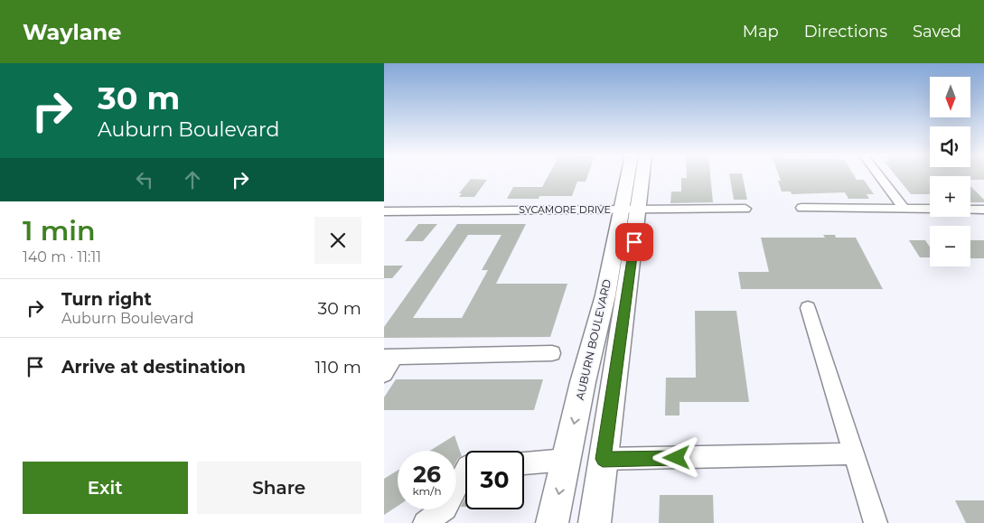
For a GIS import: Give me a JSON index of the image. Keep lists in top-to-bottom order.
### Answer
{
  "streets": {
    "main road": ["AUBURN BOULEVARD"],
    "street": ["SYCAMORE DRIVE"]
  },
  "crossings": [
    ["SYCAMORE DRIVE", "AUBURN BOULEVARD"]
  ],
  "north": "bottom",
  "page": {
    "header": "Waylane",
    "nav": ["Map", "Directions", "Saved"],
    "turn": ["30 m", "Auburn Boulevard"],
    "map_buttons": ["+", "−"],
    "heading": ["1 min", "140 m · 11:11"],
    "list": [
      {
        "name": "Turn right",
        "note": "Auburn Boulevard",
        "value": "30 m"
      },
      {
        "name": "Arrive at destination",
        "value": "110 m"
      }
    ],
    "speed": "26 km/h",
    "limit": "30",
    "buttons": ["Exit", "Share"]
  }
}
